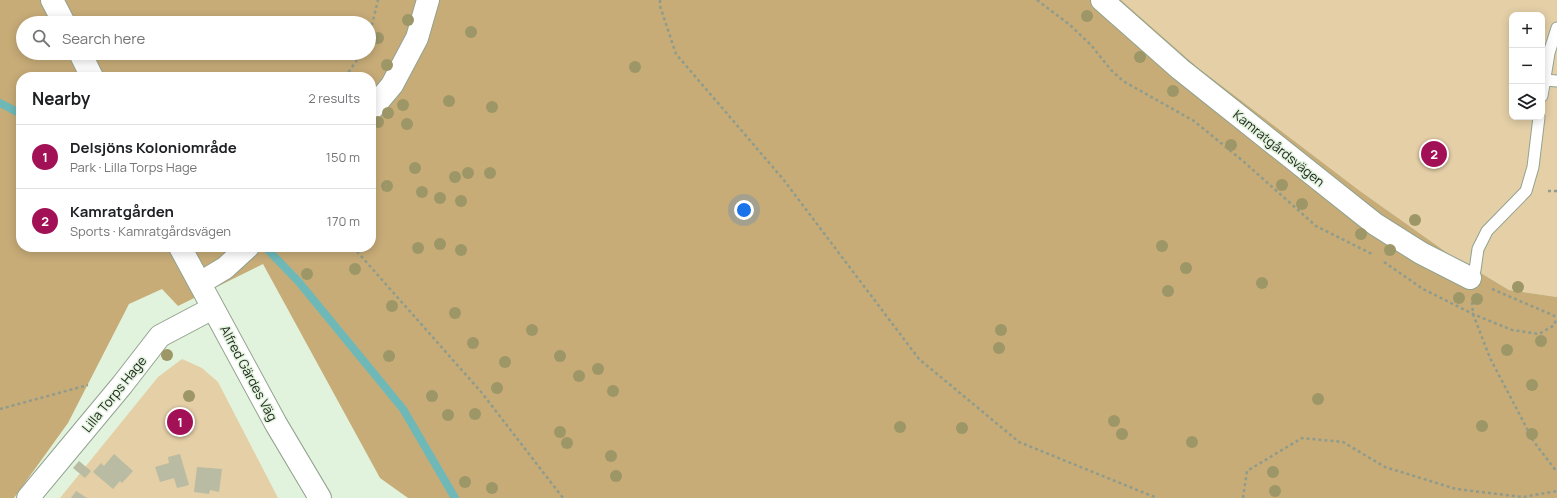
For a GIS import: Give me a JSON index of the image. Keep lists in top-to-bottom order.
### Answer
{
  "streets": {
    "street": ["Kamratgårdsvägen", "Alfred Gärdes Väg", "Lilla Torps Hage"]
  },
  "crossings": [
    ["Alfred Gärdes Väg", "Lilla Torps Hage"]
  ],
  "page": {
    "map_buttons": ["+", "−"],
    "search": "Search here",
    "heading": ["Nearby", "2 results"],
    "list": [
      {
        "mark": "1",
        "name": "Delsjöns Koloniområde",
        "note": "Park · Lilla Torps Hage",
        "value": "150 m"
      },
      {
        "mark": "2",
        "name": "Kamratgården",
        "note": "Sports · Kamratgårdsvägen",
        "value": "170 m"
      }
    ],
    "pins": ["2", "1"]
  }
}
